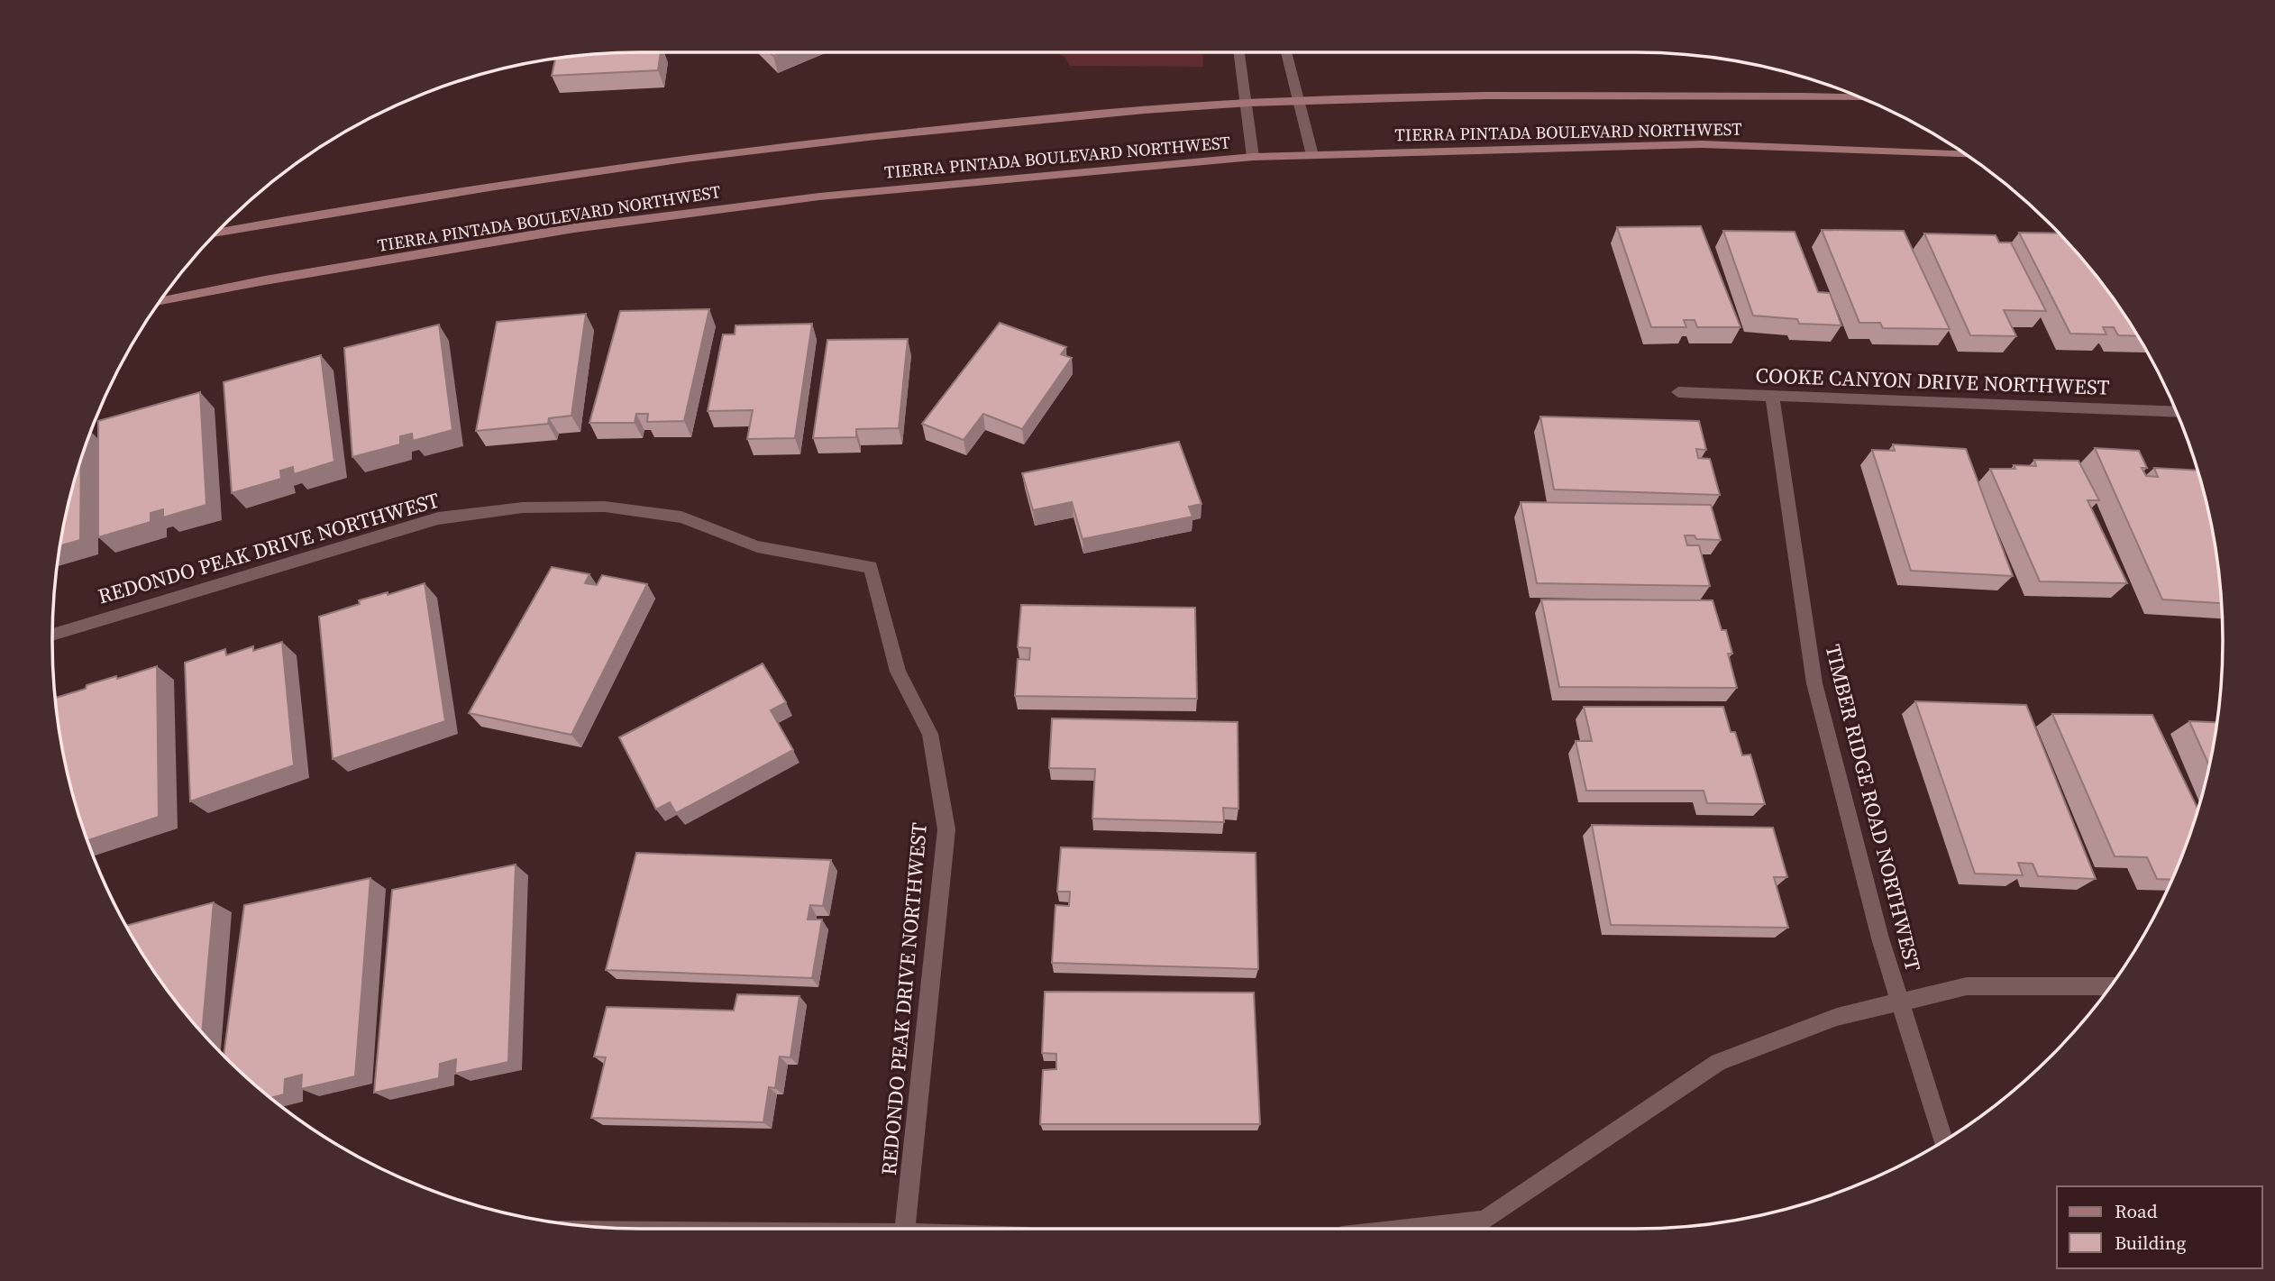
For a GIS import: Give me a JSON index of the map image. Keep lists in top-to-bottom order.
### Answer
{
  "streets": {
    "main road": ["TIERRA PINTADA BOULEVARD NORTHWEST"],
    "street": ["COOKE CANYON DRIVE NORTHWEST", "REDONDO PEAK DRIVE NORTHWEST", "TIMBER RIDGE ROAD NORTHWEST"]
  },
  "crossings": [
    ["COOKE CANYON DRIVE NORTHWEST", "TIMBER RIDGE ROAD NORTHWEST"]
  ],
  "legend": ["Road", "Building"]
}
